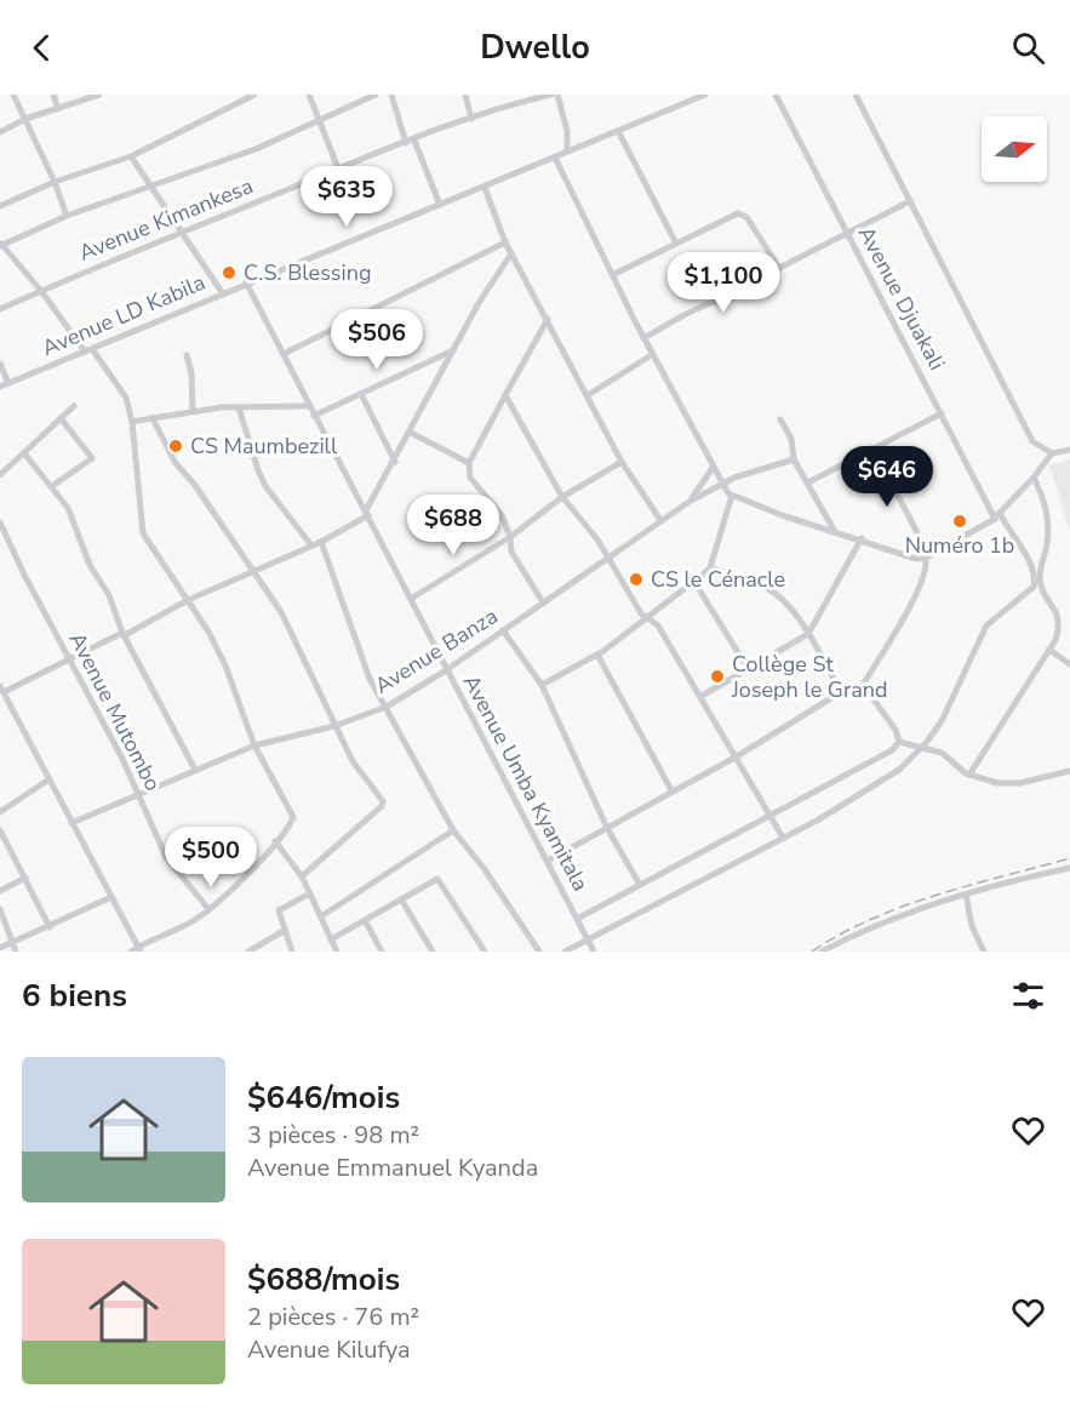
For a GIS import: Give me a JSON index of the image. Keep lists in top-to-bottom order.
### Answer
{
  "streets": {
    "street": [
      "Avenue Kimankesa",
      "Avenue Djuakali",
      "Avenue LD Kabila",
      "Avenue Banza",
      "Avenue Mutombo",
      "Avenue Umba Kyamitala"
    ]
  },
  "crossings": [
    ["Avenue LD Kabila", "Avenue Umba Kyamitala"],
    ["Avenue Banza", "Avenue Mutombo"],
    ["Avenue Banza", "Avenue Umba Kyamitala"]
  ],
  "places": [
    "C.S. Blessing",
    "CS Maumbezill",
    "Numéro 1b",
    "CS le Cénacle",
    "Collège St Joseph le Grand"
  ],
  "north": "right",
  "page": {
    "header": "Dwello",
    "price": [
      "$635",
      "$1,100",
      "$506",
      "$646",
      "$688",
      "$500"
    ],
    "heading": "6 biens",
    "list": [
      {
        "name": "$646/mois",
        "note": "3 pièces · 98 m² · Avenue Emmanuel Kyanda"
      },
      {
        "name": "$688/mois",
        "note": "2 pièces · 76 m² · Avenue Kilufya"
      }
    ]
  }
}
